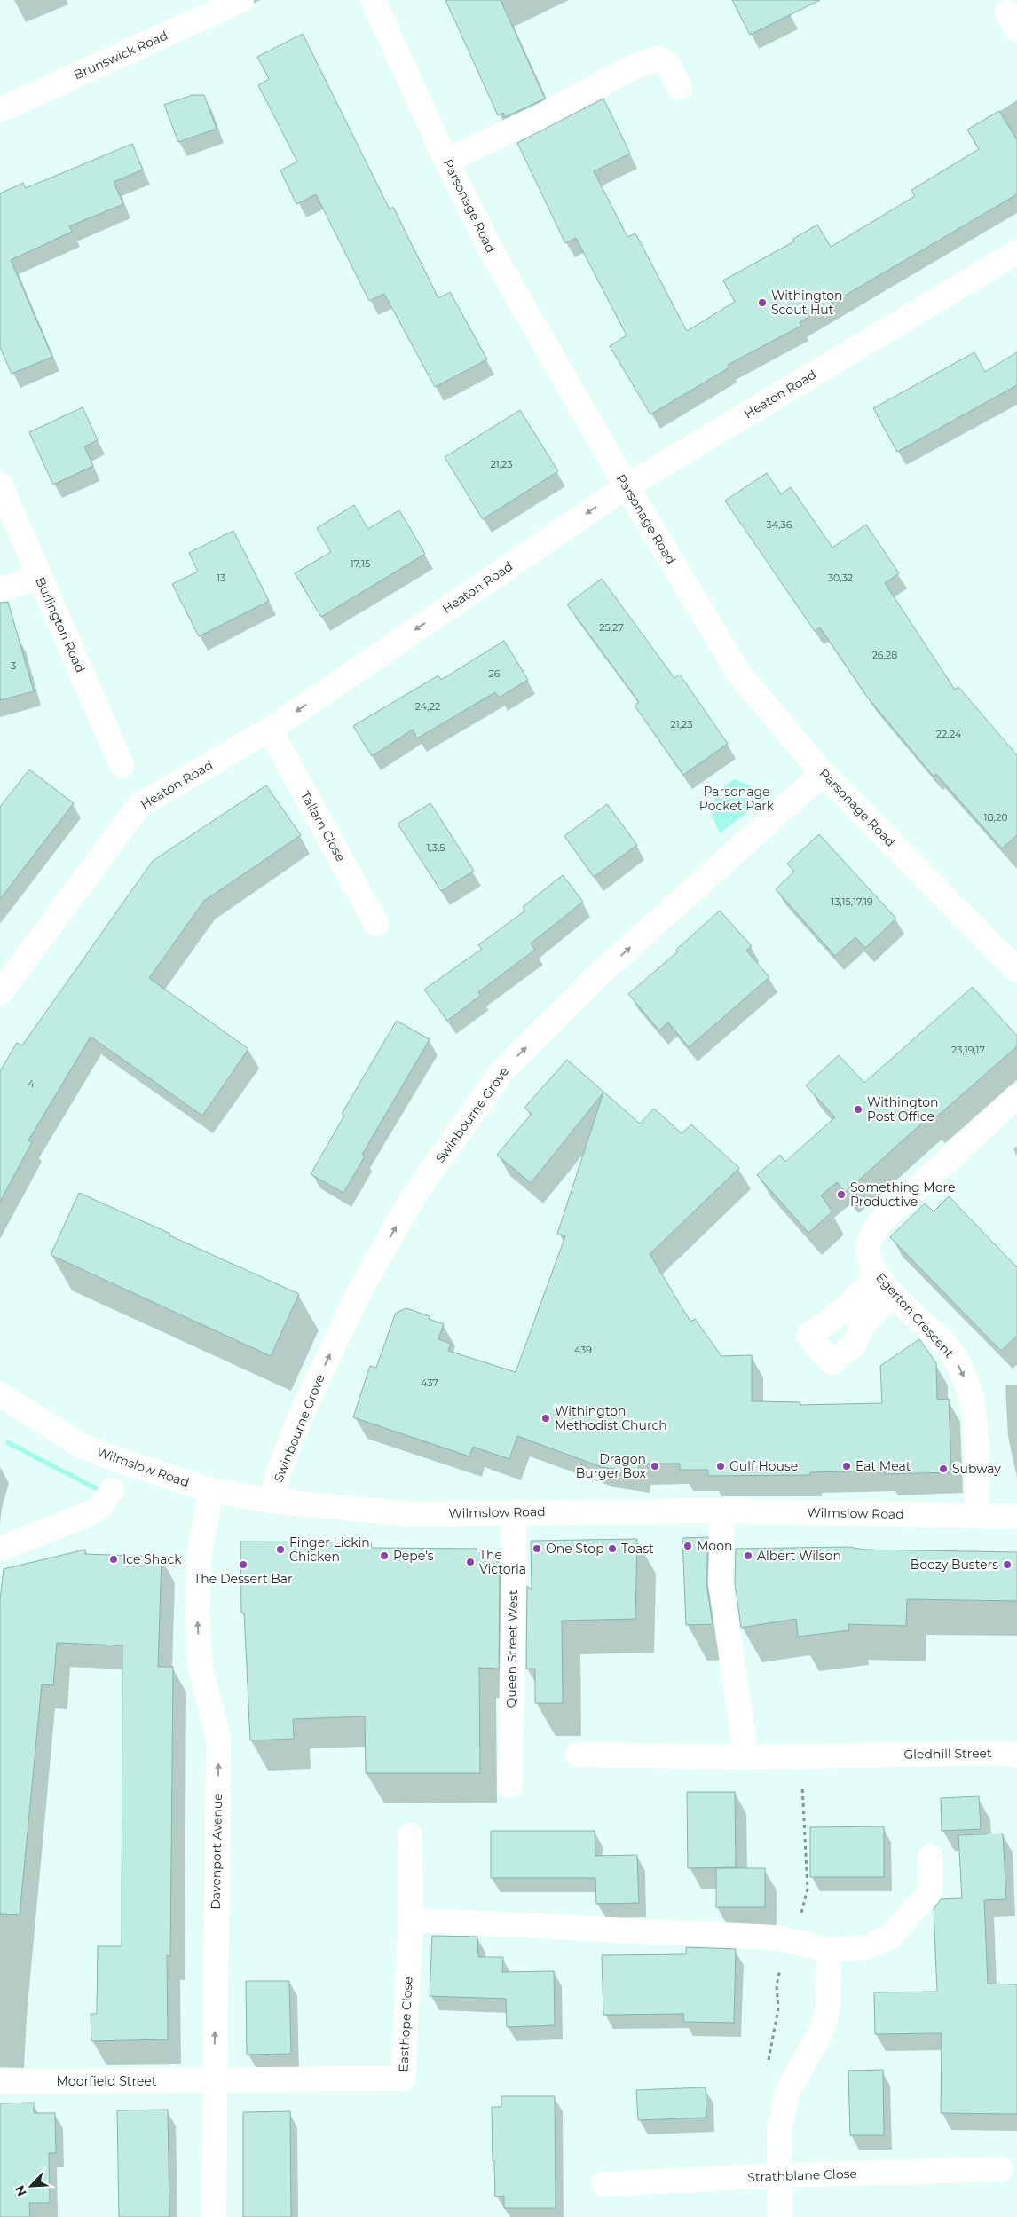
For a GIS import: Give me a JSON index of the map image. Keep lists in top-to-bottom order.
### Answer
{
  "streets": {
    "street": [
      "Brunswick Road",
      "Parsonage Road",
      "Heaton Road",
      "Burlington Road",
      "Tallarn Close",
      "Swinbourne Grove",
      "Egerton Crescent",
      "Wilmslow Road",
      "Queen Street West",
      "Gledhill Street",
      "Davenport Avenue",
      "Easthope Close",
      "Moorfield Street",
      "Strathblane Close"
    ]
  },
  "crossings": [
    ["Parsonage Road", "Heaton Road"],
    ["Parsonage Road", "Swinbourne Grove"],
    ["Heaton Road", "Tallarn Close"],
    ["Swinbourne Grove", "Wilmslow Road"],
    ["Egerton Crescent", "Wilmslow Road"],
    ["Wilmslow Road", "Queen Street West"],
    ["Wilmslow Road", "Davenport Avenue"],
    ["Davenport Avenue", "Easthope Close"],
    ["Davenport Avenue", "Moorfield Street"],
    ["Easthope Close", "Moorfield Street"]
  ],
  "one_way": ["Swinbourne Grove", "Egerton Crescent", "Davenport Avenue"],
  "parks": ["Parsonage Pocket Park"],
  "places": [
    "Withington Scout Hut",
    "Withington Post Office",
    "Something More Productive",
    "Withington Methodist Church",
    "Dragon Burger Box",
    "Gulf House",
    "Eat Meat",
    "Subway",
    "Moon",
    "One Stop",
    "Toast",
    "Finger Lickin Chicken",
    "Pepe's",
    "Albert Wilson",
    "Ice Shack",
    "The Victoria",
    "The Dessert Bar",
    "Boozy Busters"
  ],
  "house_numbers": [
    "21,23",
    "34,36",
    "17,15",
    "13",
    "30,32",
    "25,27",
    "26,28",
    "3",
    "26",
    "24,22",
    "21,23",
    "22,24",
    "18,20",
    "1,3,5",
    "13,15,17,19",
    "23,19,17",
    "4",
    "439",
    "437"
  ],
  "north": "bottom left"
}
